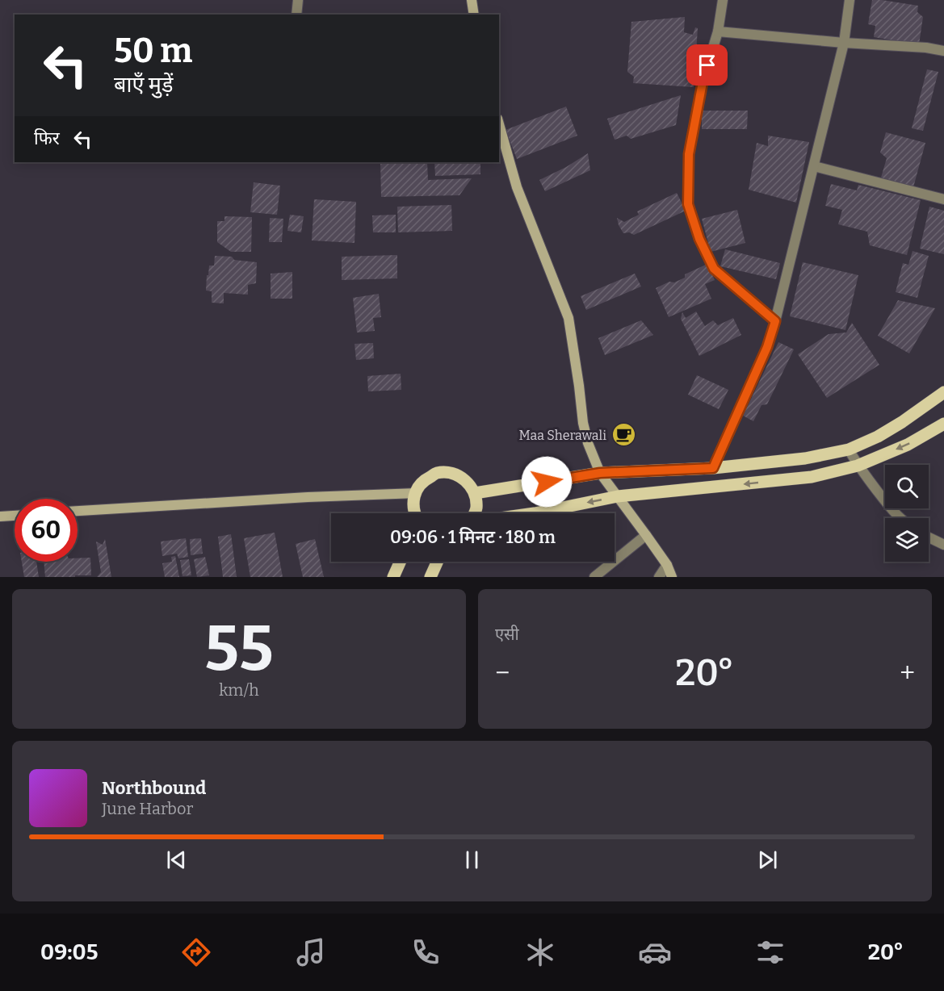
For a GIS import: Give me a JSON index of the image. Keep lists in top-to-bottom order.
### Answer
{
  "places": {
    "cafe": ["Maa Sherawali"]
  },
  "page": {
    "turn": ["50 m", "बाएँ मुड़ें"],
    "then": "फिर",
    "limit": "60",
    "trip": "09:06 · 1 मिनट · 180 m",
    "tile": [
      ["55", "km/h"],
      "एसी"
    ],
    "heat": ["−", "20°", "+"],
    "song": ["Northbound", "June Harbor"],
    "tabs": ["09:05", "20°"]
  }
}
